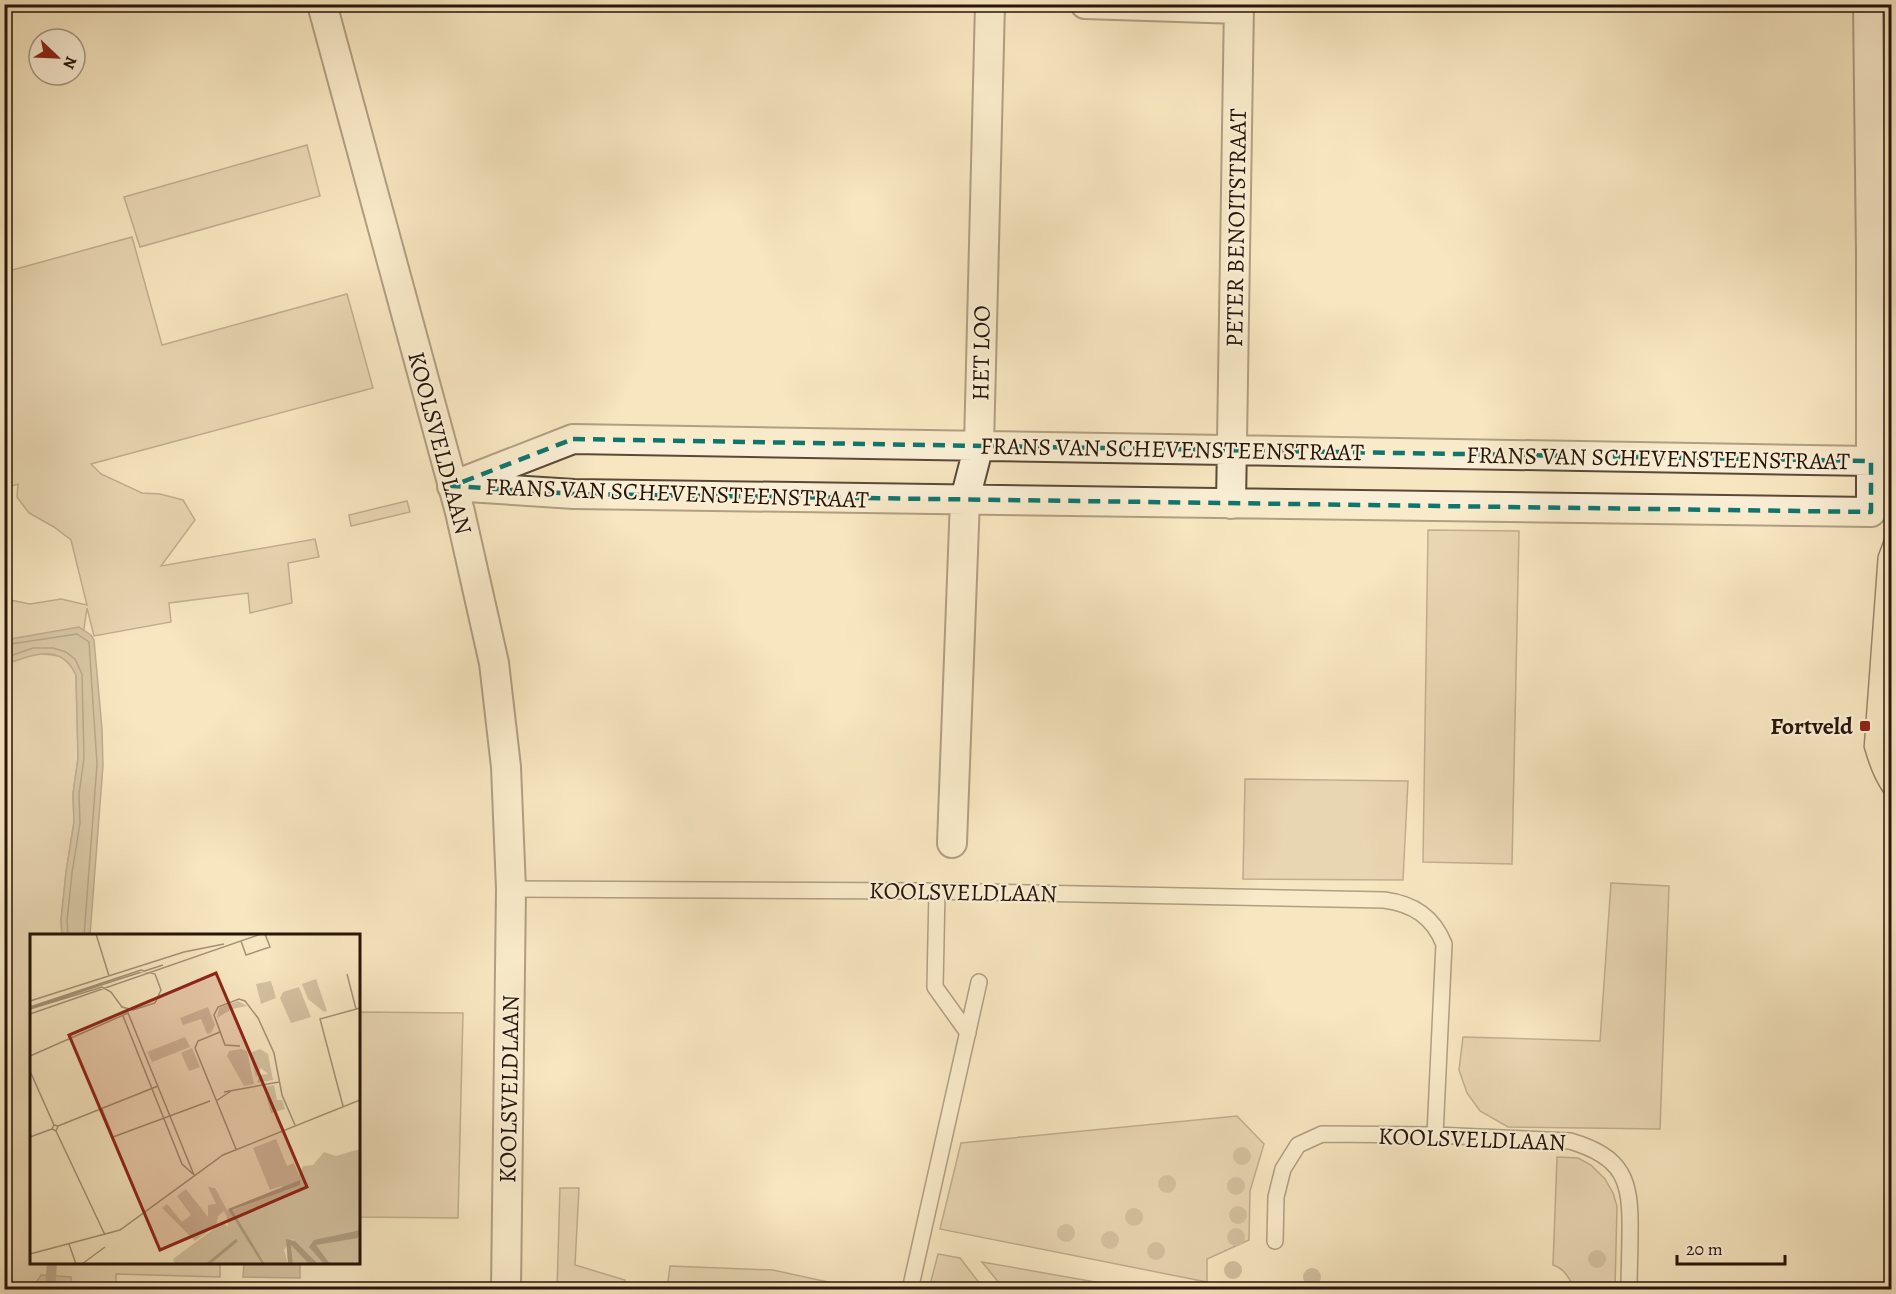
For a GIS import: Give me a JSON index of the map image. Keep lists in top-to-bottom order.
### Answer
{
  "streets": {
    "street": [
      "PETER BENOITSTRAAT",
      "HET LOO",
      "KOOLSVELDLAAN",
      "FRANS VAN SCHEVENSTEENSTRAAT"
    ]
  },
  "crossings": [
    ["PETER BENOITSTRAAT", "FRANS VAN SCHEVENSTEENSTRAAT"],
    ["HET LOO", "FRANS VAN SCHEVENSTEENSTRAAT"],
    ["KOOLSVELDLAAN", "FRANS VAN SCHEVENSTEENSTRAAT"]
  ],
  "places": {
    "transit": ["Fortveld"]
  },
  "scale_bar": "20 m",
  "north": "bottom right"
}
